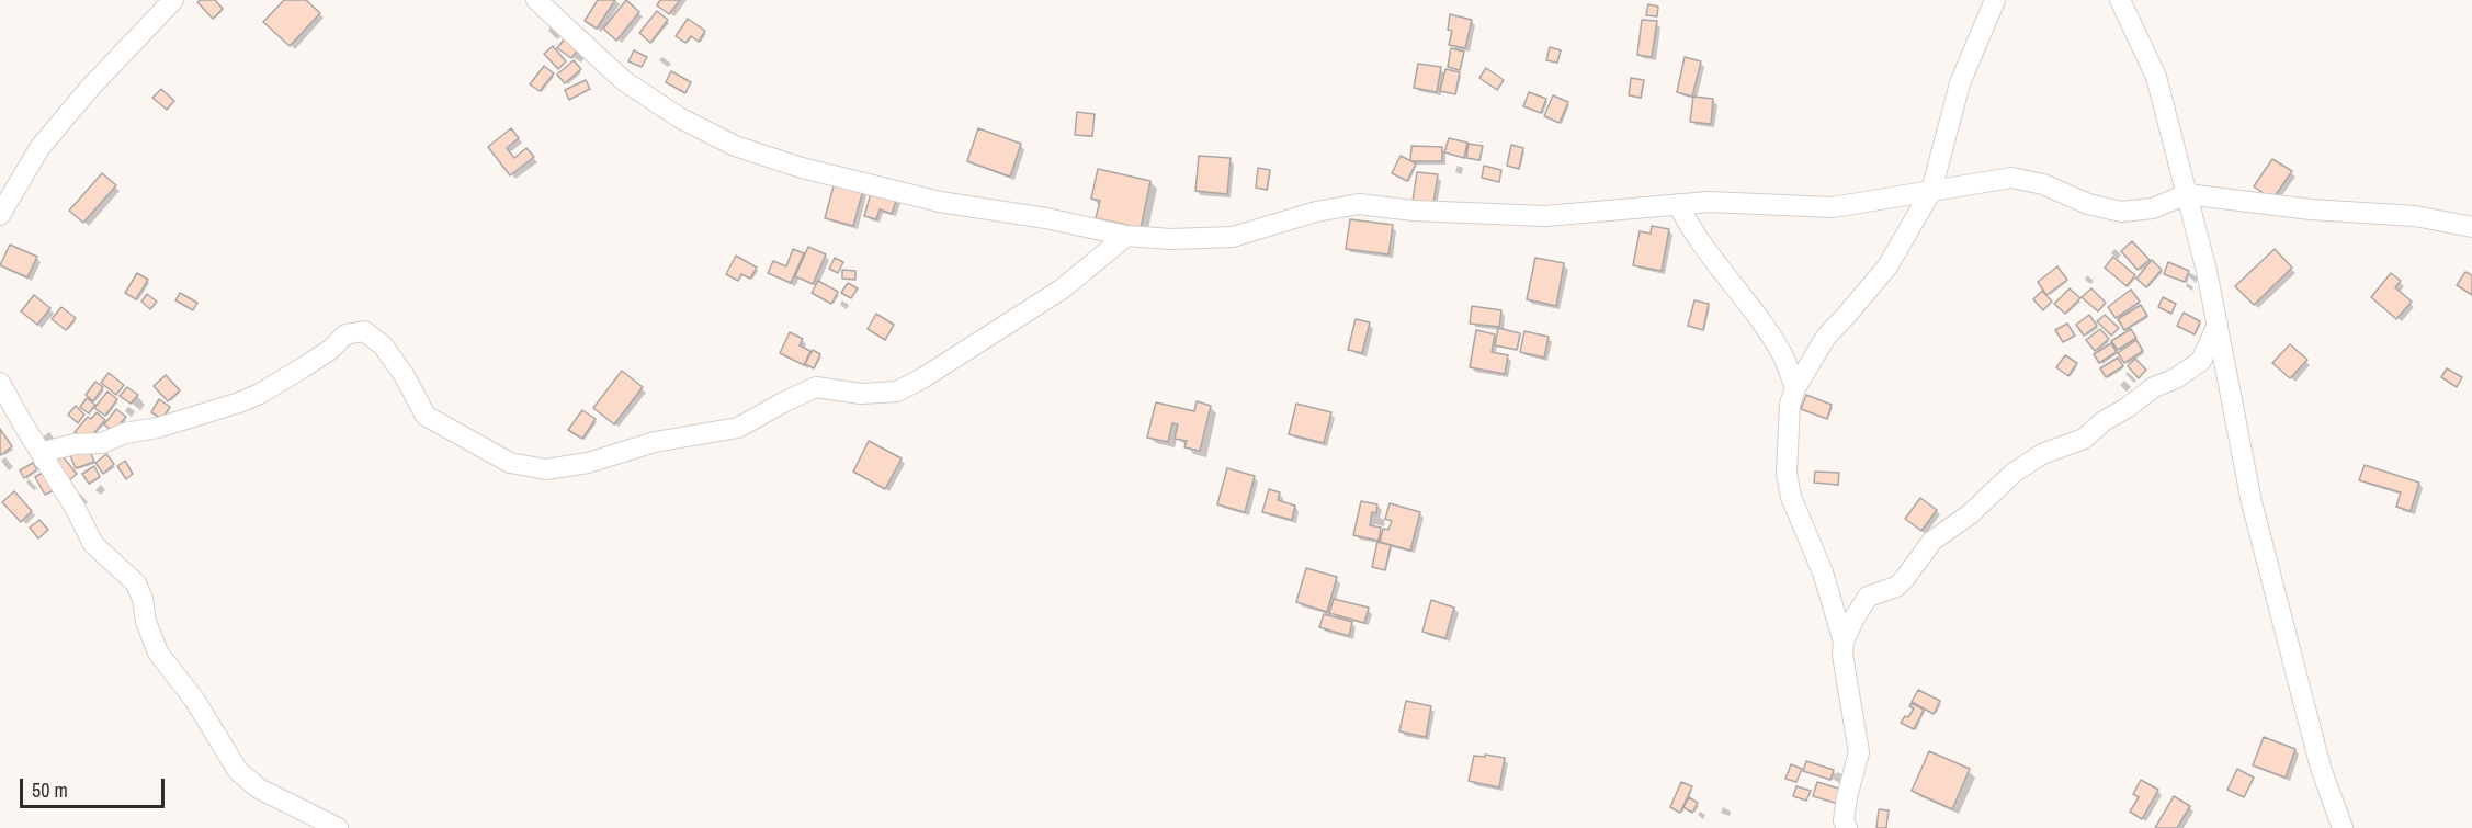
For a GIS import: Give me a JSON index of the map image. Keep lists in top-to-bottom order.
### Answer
{
  "scale_bar": "50 m"
}
